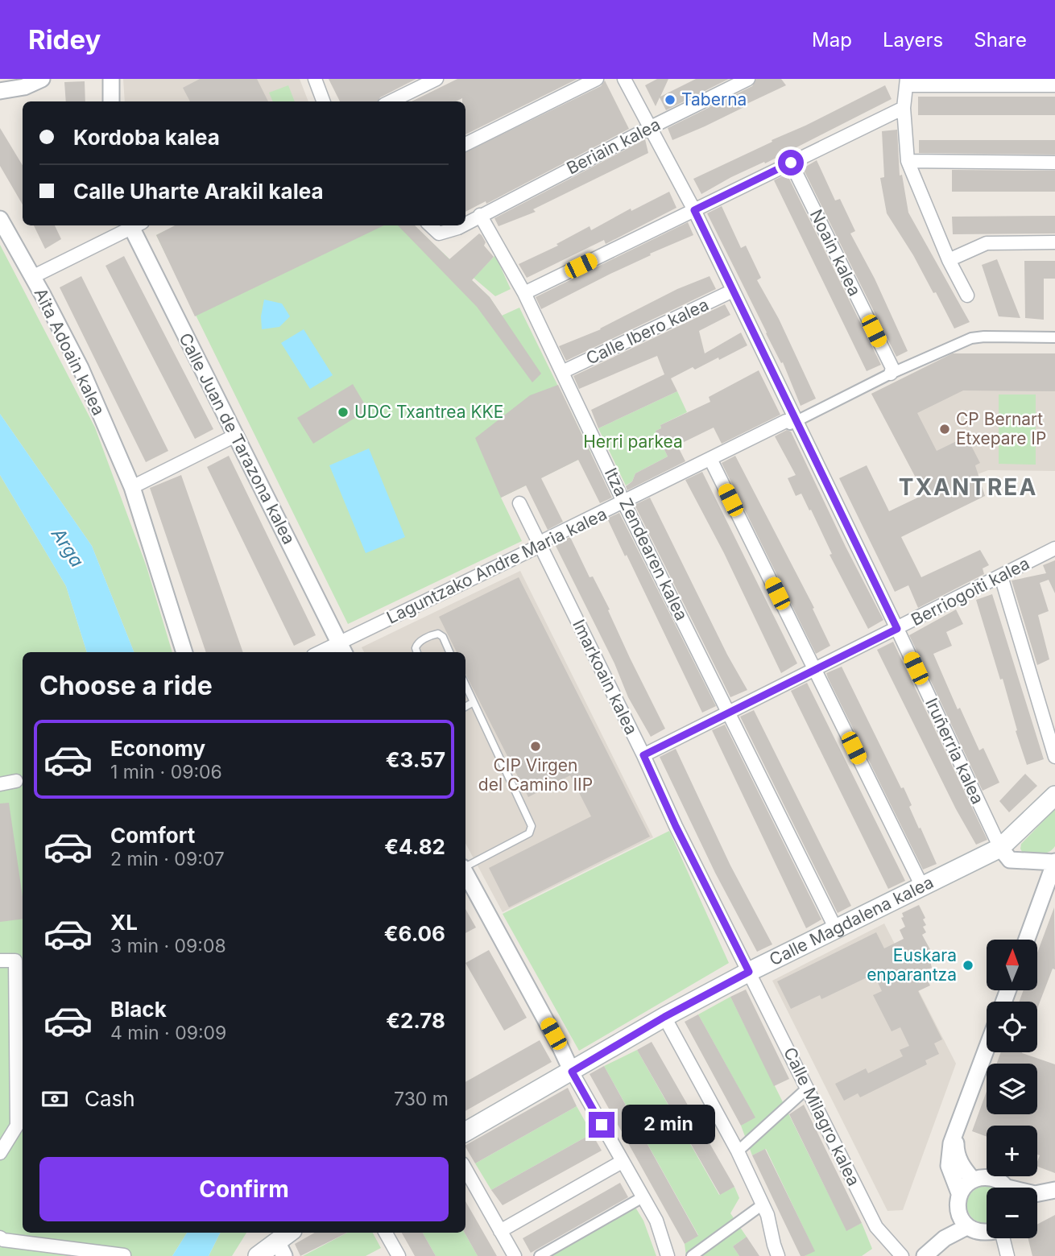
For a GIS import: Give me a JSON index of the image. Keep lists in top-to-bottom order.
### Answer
{
  "streets": {
    "main road": ["Calle Magdalena kalea"],
    "street": [
      "Beriain kalea",
      "Noain kalea",
      "Calle Ibero kalea",
      "Aita Adoain kalea",
      "Calle Juan de Tarazona kalea",
      "Itza Zendearen kalea",
      "Laguntzako Andre Maria kalea",
      "Berriogoiti kalea",
      "Imarkoain kalea",
      "Iruñerria kalea",
      "Calle Milagro kalea"
    ]
  },
  "crossings": [
    ["Beriain kalea", "Itza Zendearen kalea"],
    ["Beriain kalea", "Iruñerria kalea"],
    ["Noain kalea", "Laguntzako Andre Maria kalea"],
    ["Calle Ibero kalea", "Itza Zendearen kalea"],
    ["Calle Ibero kalea", "Iruñerria kalea"],
    ["Calle Juan de Tarazona kalea", "Laguntzako Andre Maria kalea"],
    ["Itza Zendearen kalea", "Laguntzako Andre Maria kalea"],
    ["Itza Zendearen kalea", "Berriogoiti kalea"],
    ["Itza Zendearen kalea", "Calle Magdalena kalea"],
    ["Laguntzako Andre Maria kalea", "Imarkoain kalea"],
    ["Laguntzako Andre Maria kalea", "Iruñerria kalea"],
    ["Berriogoiti kalea", "Imarkoain kalea"],
    ["Berriogoiti kalea", "Iruñerria kalea"],
    ["Imarkoain kalea", "Calle Magdalena kalea"],
    ["Imarkoain kalea", "Calle Milagro kalea"],
    ["Iruñerria kalea", "Calle Magdalena kalea"],
    ["Calle Magdalena kalea", "Calle Milagro kalea"]
  ],
  "districts": ["TXANTREA"],
  "water": ["Arga"],
  "parks": ["Herri parkea"],
  "places": [
    "Taberna",
    "UDC Txantrea KKE",
    "CP Bernart Etxepare IP",
    "CIP Virgen del Camino IIP",
    "Euskara enparantza"
  ],
  "north": "top",
  "page": {
    "header": "Ridey",
    "nav": ["Map", "Layers", "Share"],
    "banner": ["Kordoba kalea", "Calle Uharte Arakil kalea"],
    "heading": "Choose a ride",
    "list": [
      {
        "name": "Economy",
        "note": "1 min · 09:06",
        "value": "€3.57"
      },
      {
        "name": "Comfort",
        "note": "2 min · 09:07",
        "value": "€4.82"
      },
      {
        "name": "XL",
        "note": "3 min · 09:08",
        "value": "€6.06"
      },
      {
        "name": "Black",
        "note": "4 min · 09:09",
        "value": "€2.78"
      }
    ],
    "map_buttons": ["+", "−"],
    "pay": ["Cash", "730 m"],
    "bubble": "2 min",
    "buttons": "Confirm"
  }
}
